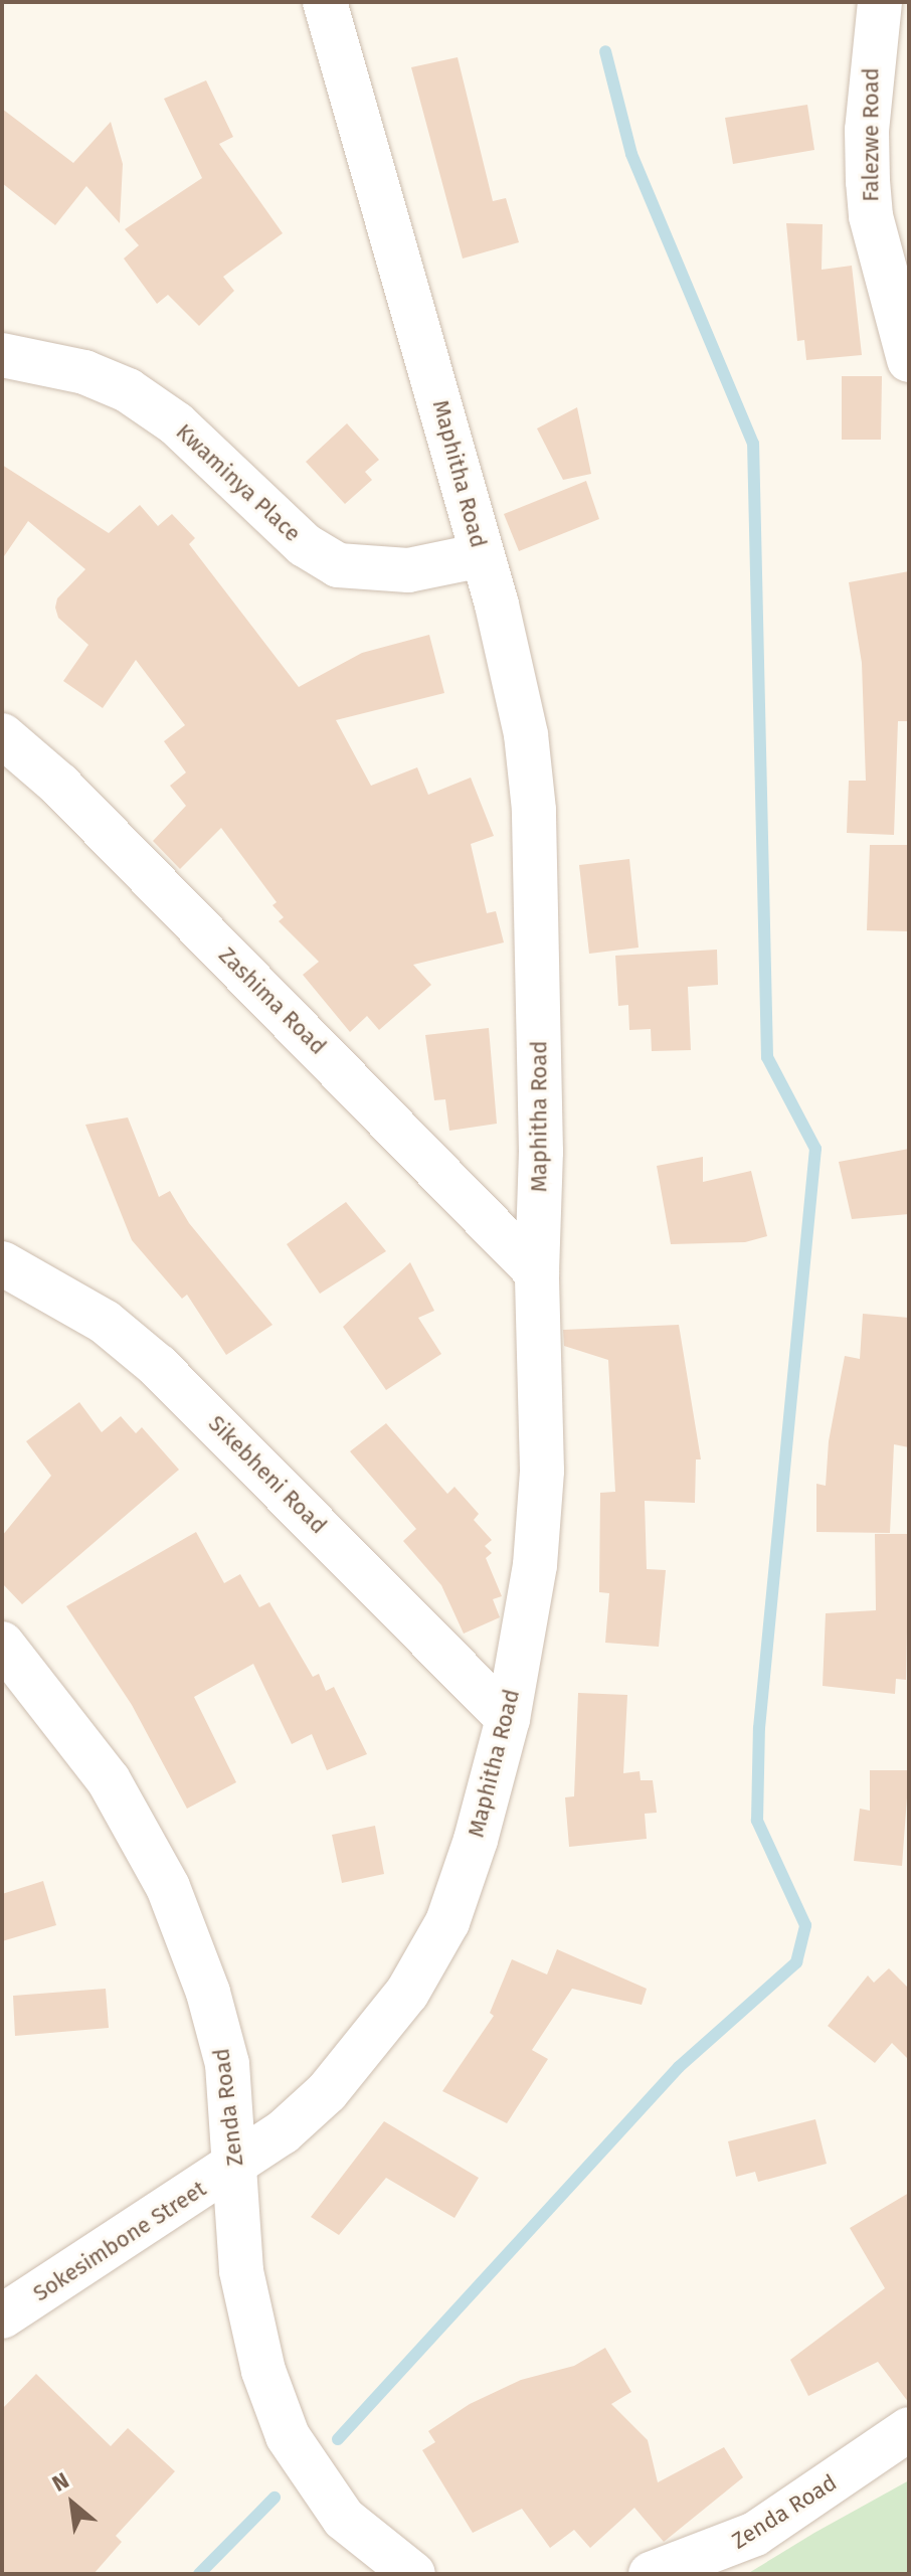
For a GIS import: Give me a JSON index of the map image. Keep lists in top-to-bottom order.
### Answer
{
  "streets": {
    "street": [
      "Falezwe Road",
      "Maphitha Road",
      "Kwaminya Place",
      "Zashima Road",
      "Sikebheni Road",
      "Zenda Road",
      "Sokesimbone Street"
    ]
  },
  "crossings": [
    ["Maphitha Road", "Kwaminya Place"],
    ["Maphitha Road", "Zashima Road"],
    ["Maphitha Road", "Sikebheni Road"],
    ["Maphitha Road", "Zenda Road"],
    ["Maphitha Road", "Sokesimbone Street"],
    ["Zenda Road", "Sokesimbone Street"]
  ],
  "north": "top left"
}
